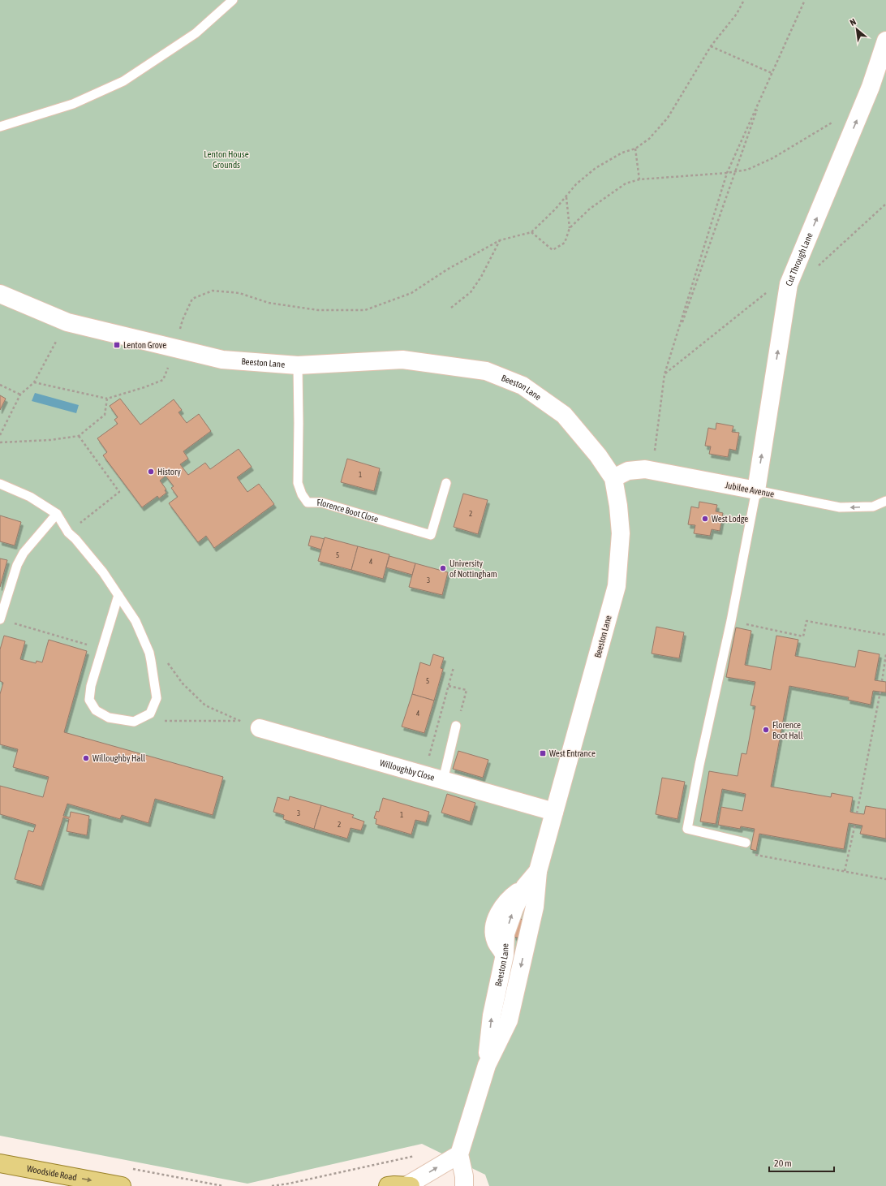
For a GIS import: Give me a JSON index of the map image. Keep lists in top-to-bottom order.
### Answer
{
  "streets": {
    "main road": ["Woodside Road"],
    "street": [
      "Cut Through Lane",
      "Beeston Lane",
      "Jubilee Avenue",
      "Willoughby Close"
    ],
    "lane": ["Florence Boot Close"]
  },
  "crossings": [
    ["Cut Through Lane", "Jubilee Avenue"],
    ["Beeston Lane", "Jubilee Avenue"],
    ["Beeston Lane", "Florence Boot Close"],
    ["Beeston Lane", "Willoughby Close"]
  ],
  "one_way": ["Cut Through Lane", "Jubilee Avenue", "Woodside Road"],
  "parks": ["Lenton House Grounds"],
  "places": {
    "transit": ["Lenton Grove", "West Entrance"],
    "other": [
      "History",
      "West Lodge",
      "University of Nottingham",
      "Florence Boot Hall",
      "Willoughby Hall"
    ]
  },
  "house_numbers": [
    "1",
    "2",
    "5",
    "4",
    "3",
    "5",
    "4",
    "3",
    "1",
    "2"
  ],
  "scale_bar": "20 m",
  "north": "top left"
}
